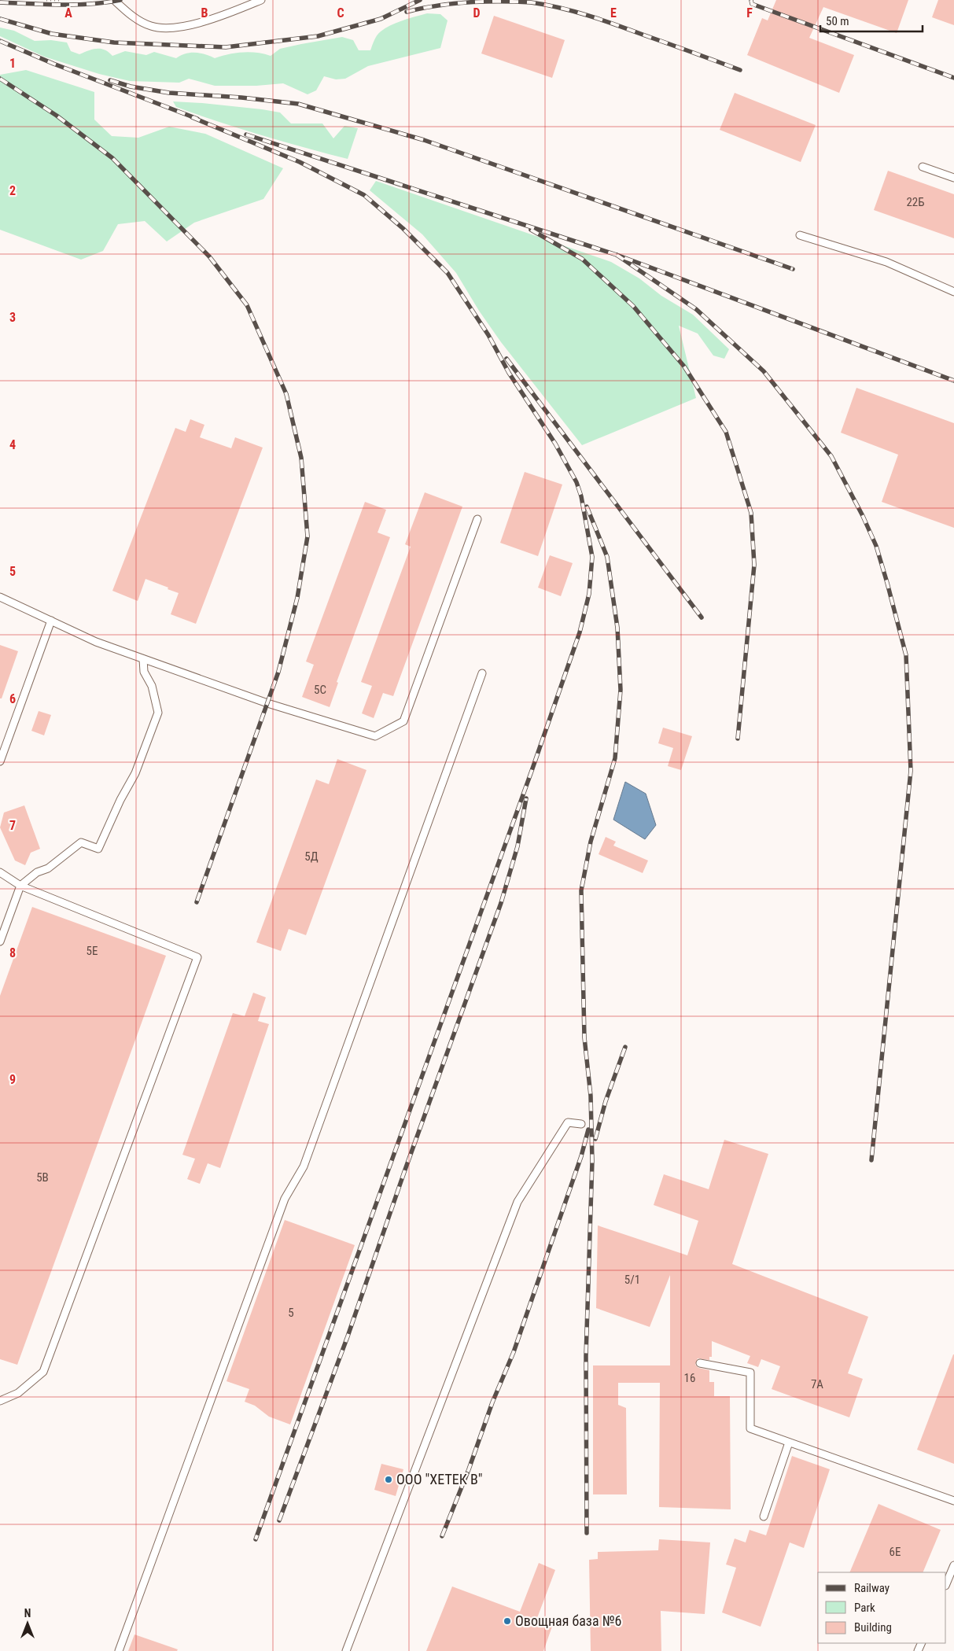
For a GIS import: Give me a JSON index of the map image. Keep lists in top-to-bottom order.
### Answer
{
  "places": ["ООО \"ХЕТЕК В\"", "Овощная база №6"],
  "house_numbers": [
    "22Б",
    "5С",
    "5Д",
    "5Е",
    "5В",
    "5/1",
    "5",
    "16",
    "7А",
    "6Е"
  ],
  "legend": ["Railway", "Park", "Building"],
  "scale_bar": "50 m",
  "north": "top",
  "grid": {
    "columns": [
      "A",
      "B",
      "C",
      "D",
      "E",
      "F"
    ],
    "rows": [
      "1",
      "2",
      "3",
      "4",
      "5",
      "6",
      "7",
      "8",
      "9"
    ]
  }
}
